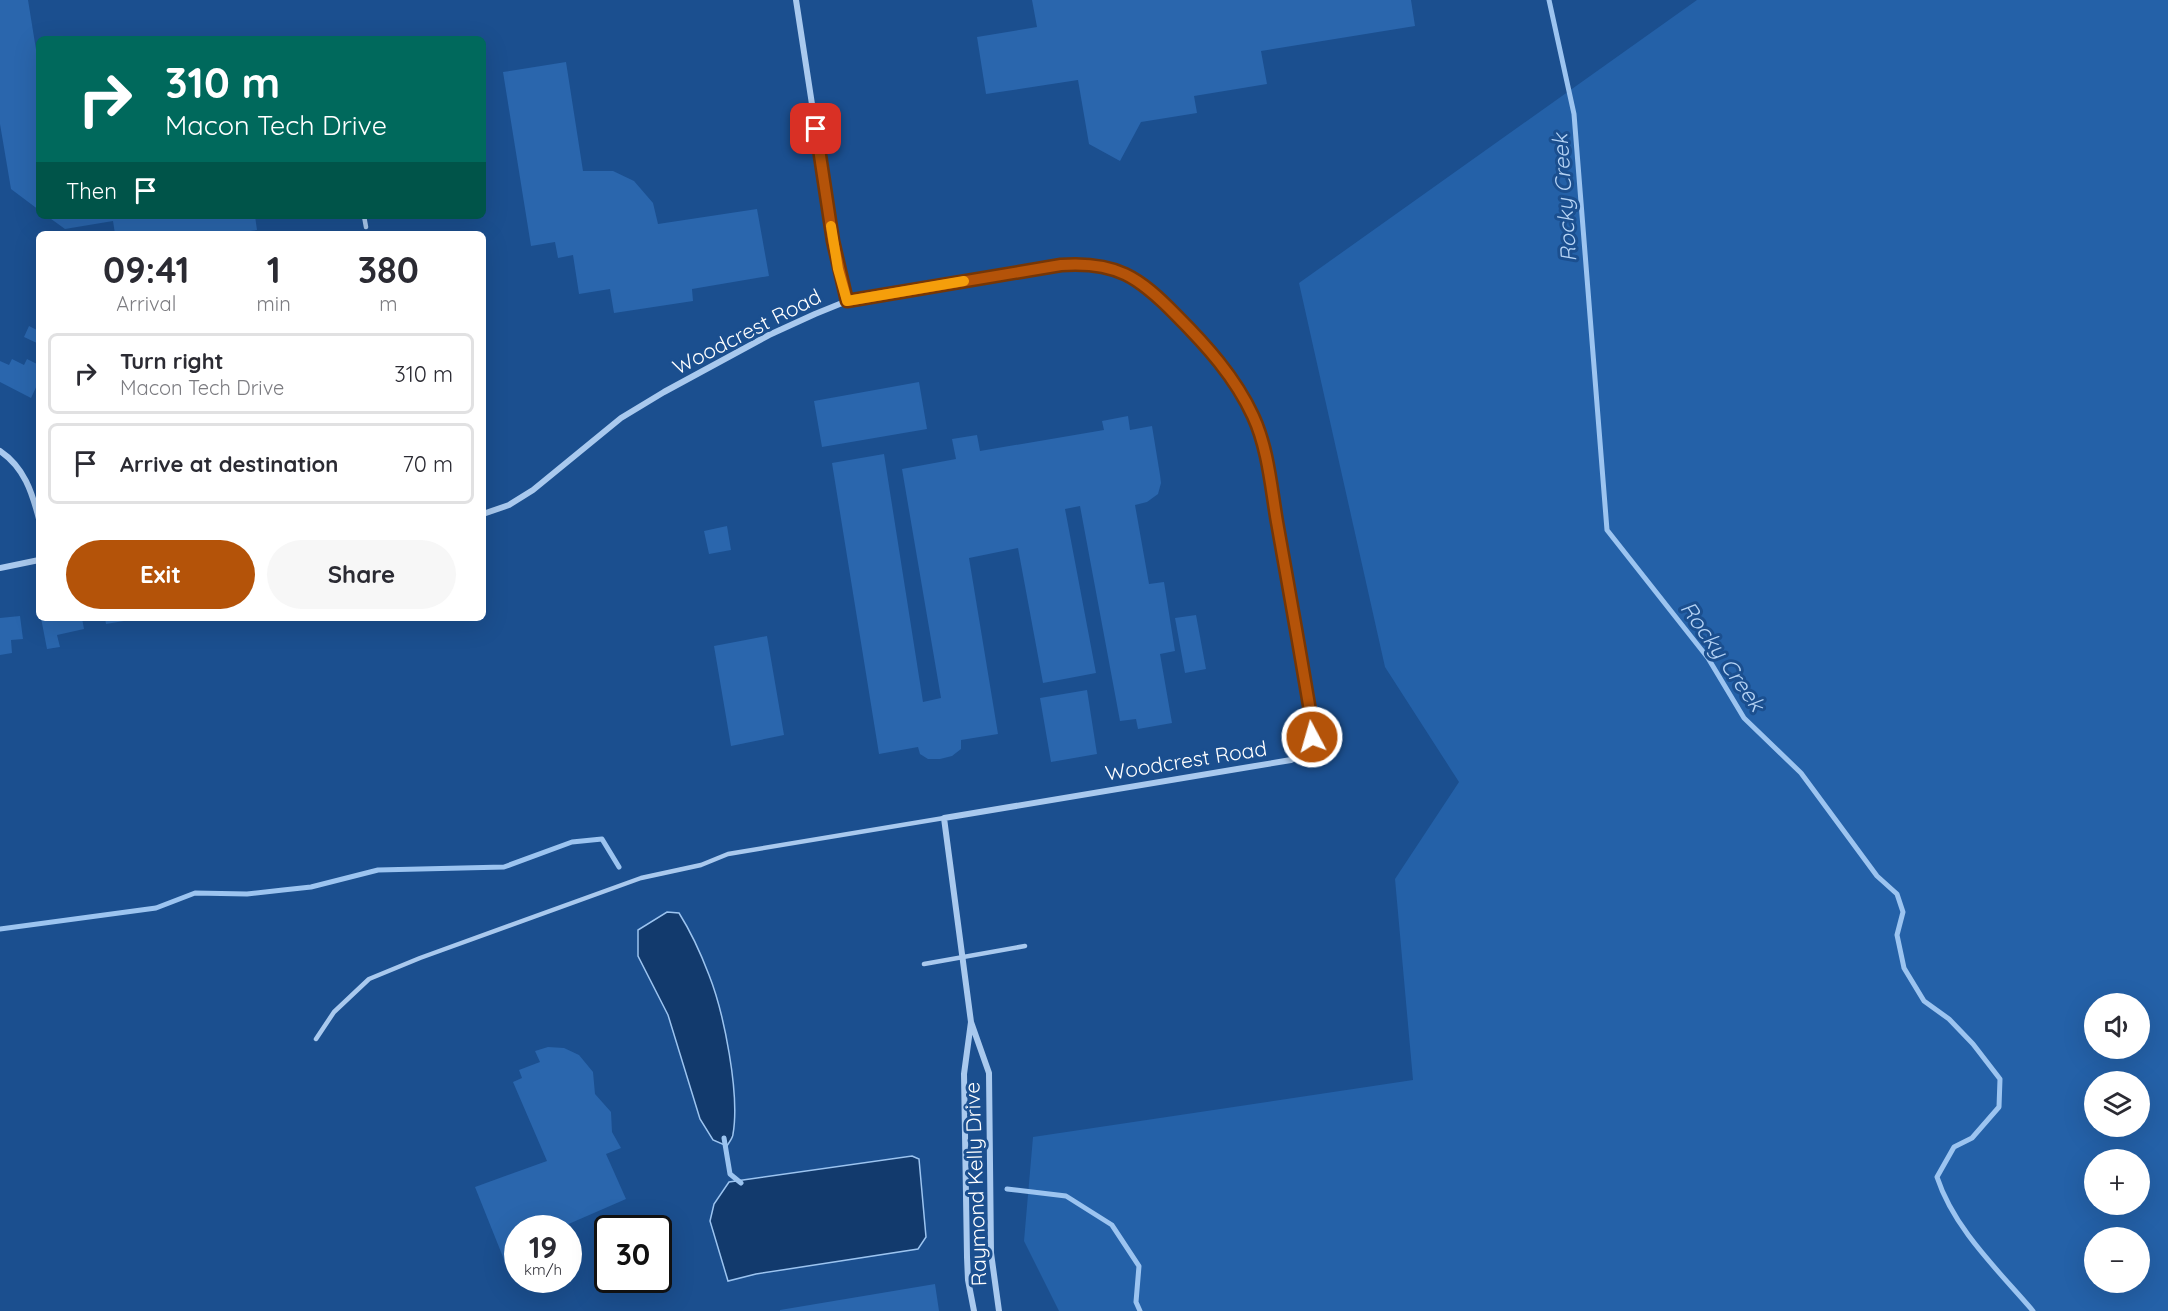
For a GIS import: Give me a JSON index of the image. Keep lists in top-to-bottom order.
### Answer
{
  "streets": {
    "street": ["Woodcrest Road", "Raymond Kelly Drive"]
  },
  "crossings": [
    ["Woodcrest Road", "Raymond Kelly Drive"]
  ],
  "water": ["Rocky Creek"],
  "page": {
    "turn": ["310 m", "Macon Tech Drive"],
    "then": "Then",
    "eta": [
      "09:41",
      "Arrival",
      "1",
      "min",
      "380",
      "m"
    ],
    "list": [
      {
        "name": "Turn right",
        "note": "Macon Tech Drive",
        "value": "310 m"
      },
      {
        "name": "Arrive at destination",
        "value": "70 m"
      }
    ],
    "buttons": ["Exit", "Share"],
    "map_buttons": ["+", "−"],
    "speed": "19 km/h",
    "limit": "30"
  }
}
